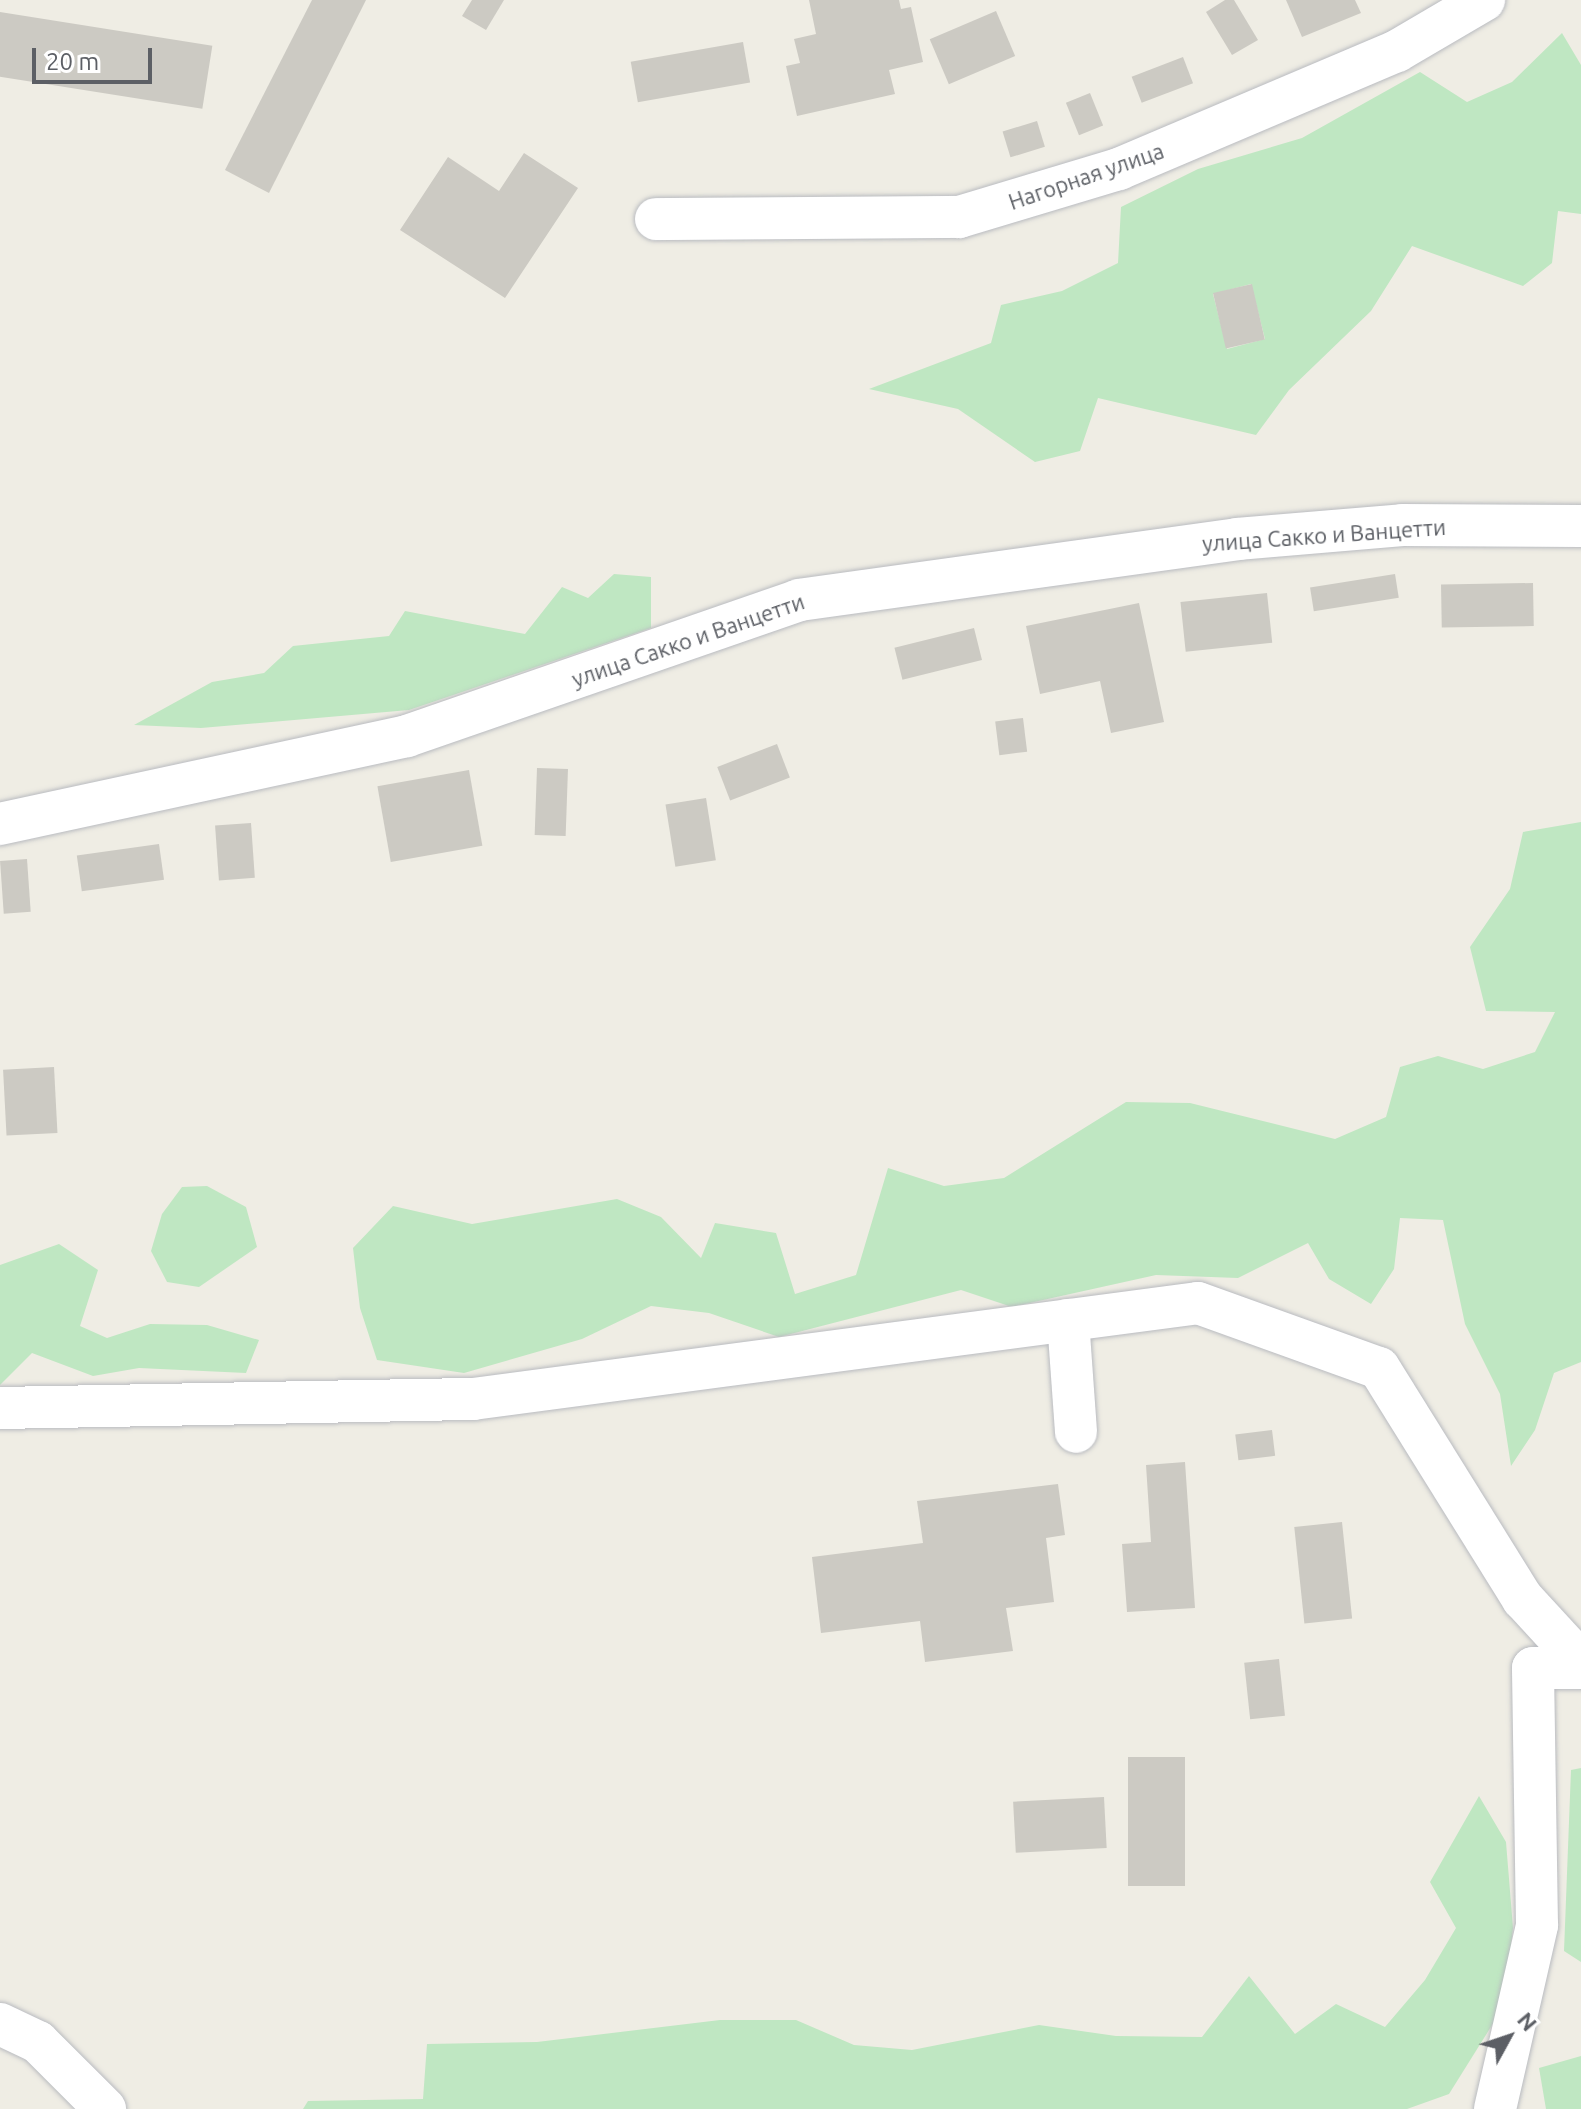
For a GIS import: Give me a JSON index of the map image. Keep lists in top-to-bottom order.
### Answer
{
  "streets": {
    "street": ["Нагорная улица", "улица Сакко и Ванцетти"]
  },
  "scale_bar": "20 m",
  "north": "top right"
}
